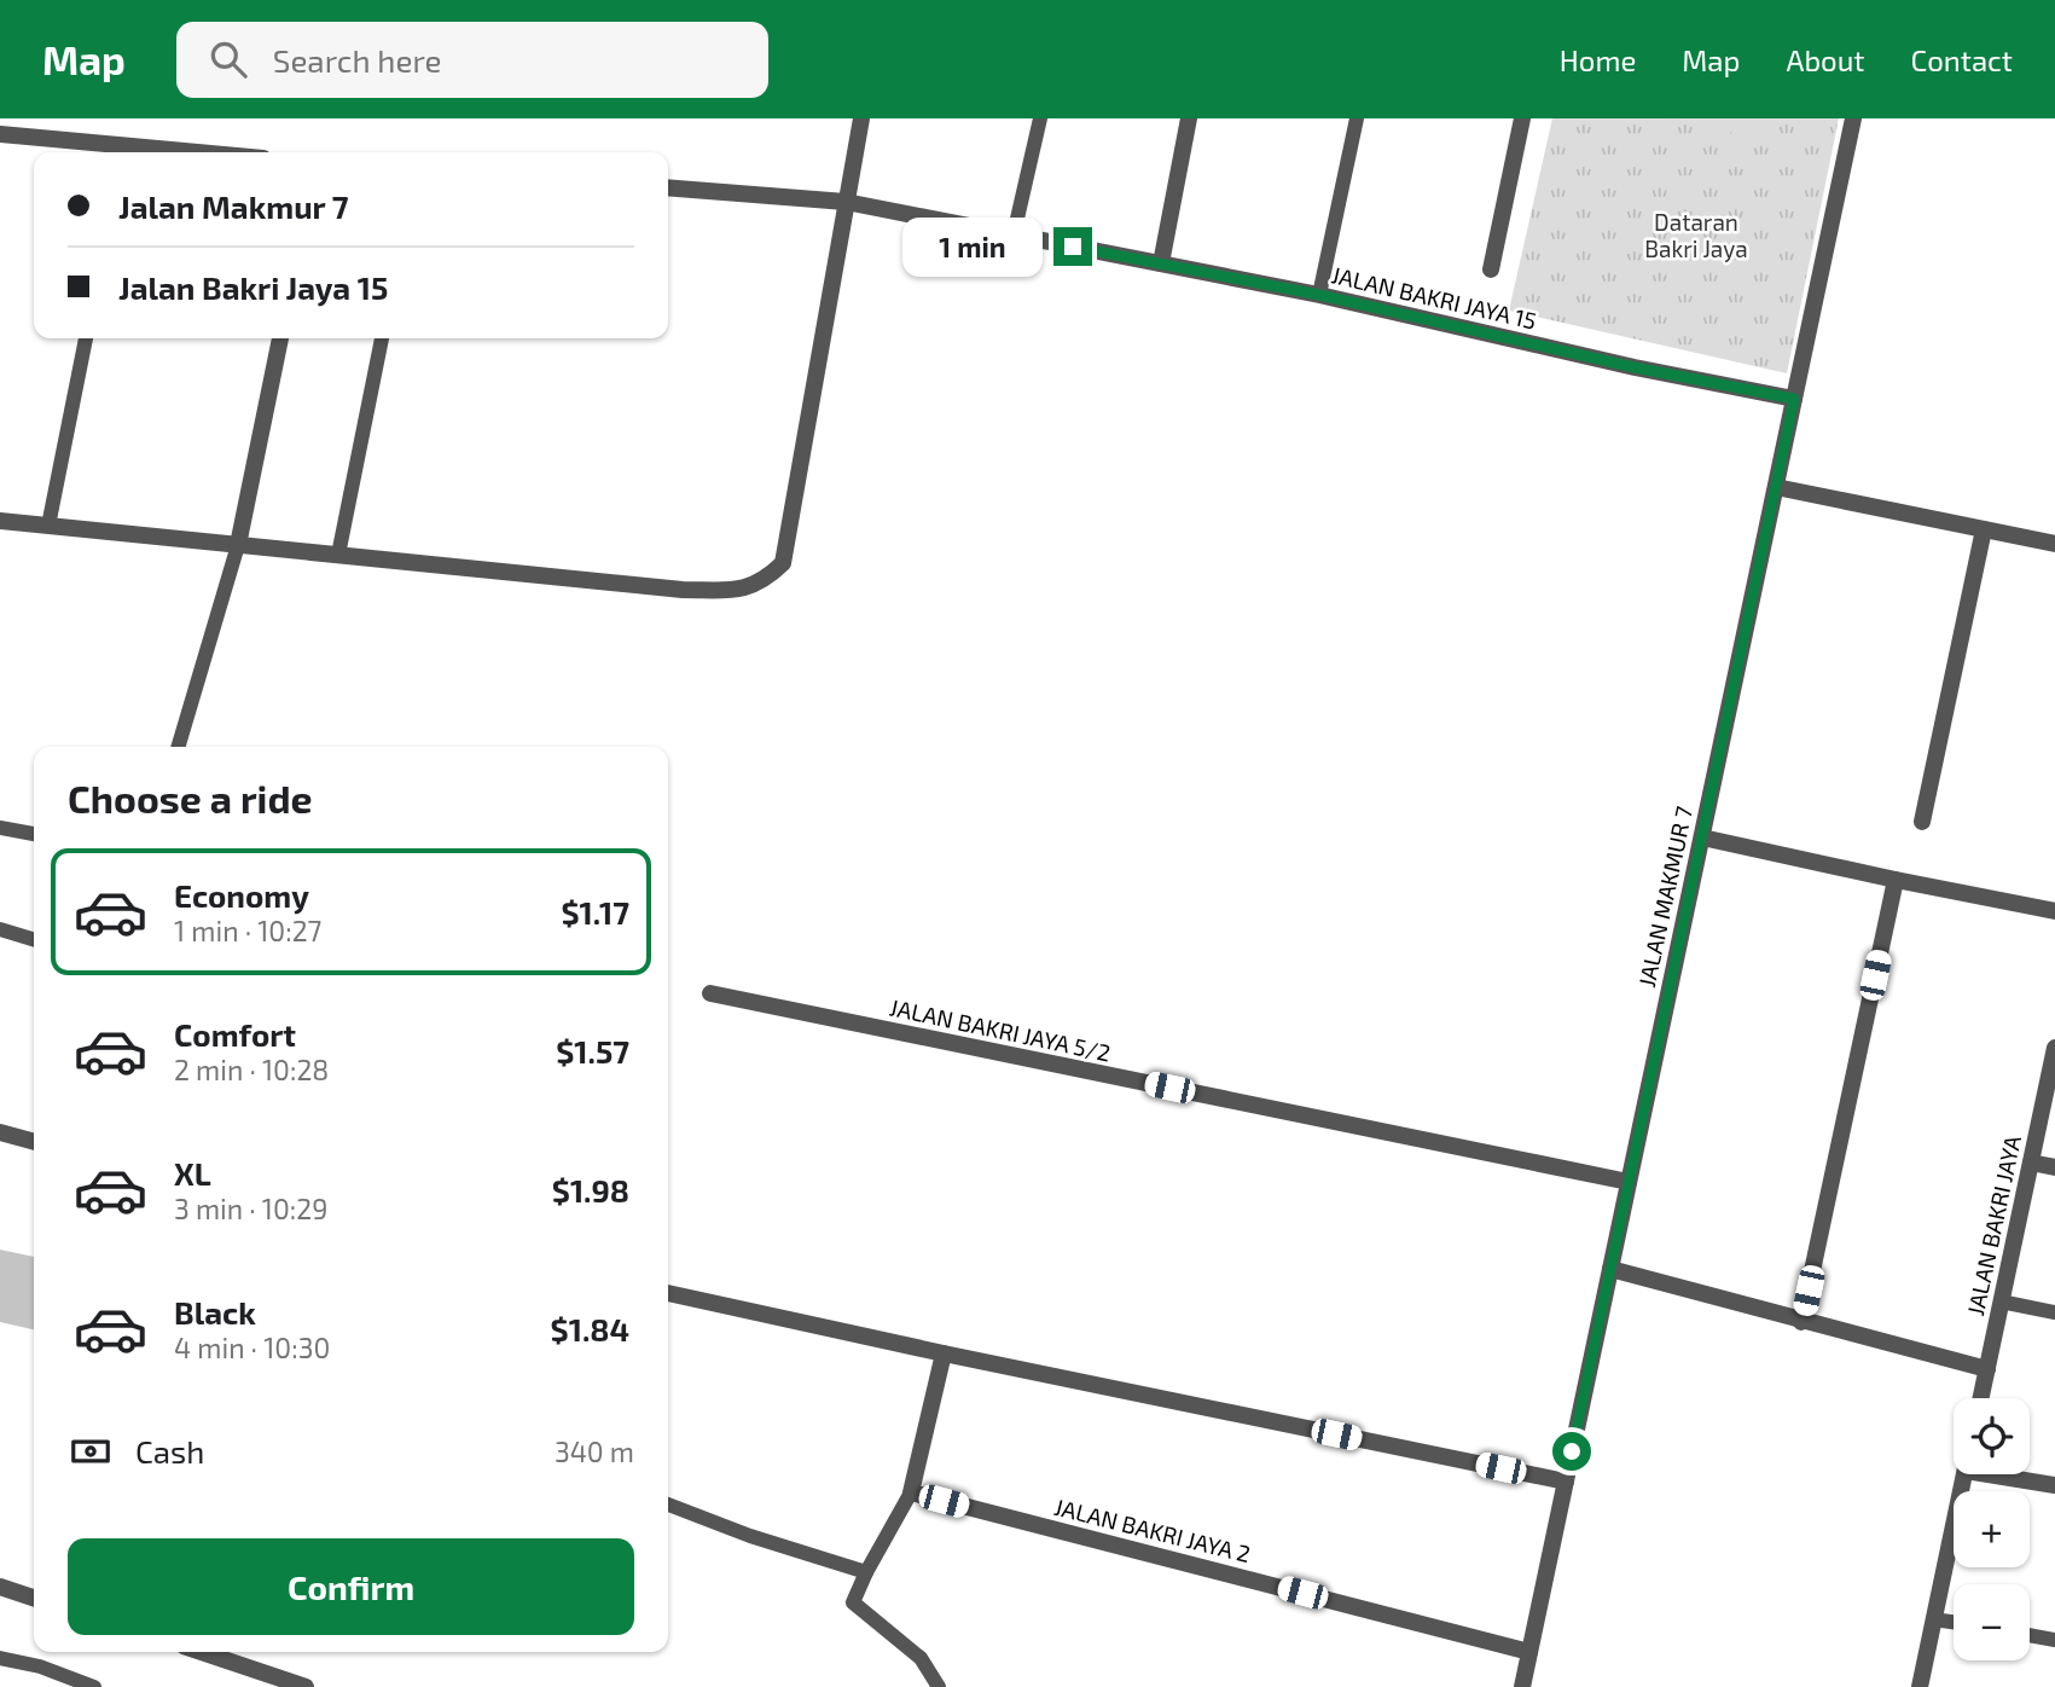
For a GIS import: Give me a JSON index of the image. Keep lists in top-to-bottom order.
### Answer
{
  "streets": {
    "street": [
      "JALAN BAKRI JAYA 15",
      "JALAN MAKMUR 7",
      "JALAN BAKRI JAYA 5/2",
      "JALAN BAKRI JAYA",
      "JALAN BAKRI JAYA 2"
    ]
  },
  "crossings": [
    ["JALAN BAKRI JAYA 15", "JALAN MAKMUR 7"],
    ["JALAN MAKMUR 7", "JALAN BAKRI JAYA 5/2"],
    ["JALAN MAKMUR 7", "JALAN BAKRI JAYA 2"]
  ],
  "parks": ["Dataran Bakri Jaya"],
  "page": {
    "header": "Map",
    "search": "Search here",
    "nav": [
      "Home",
      "Map",
      "About",
      "Contact"
    ],
    "banner": ["Jalan Makmur 7", "Jalan Bakri Jaya 15"],
    "bubble": "1 min",
    "heading": "Choose a ride",
    "list": [
      {
        "name": "Economy",
        "note": "1 min · 10:27",
        "value": "$1.17"
      },
      {
        "name": "Comfort",
        "note": "2 min · 10:28",
        "value": "$1.57"
      },
      {
        "name": "XL",
        "note": "3 min · 10:29",
        "value": "$1.98"
      },
      {
        "name": "Black",
        "note": "4 min · 10:30",
        "value": "$1.84"
      }
    ],
    "map_buttons": ["+", "−"],
    "pay": ["Cash", "340 m"],
    "buttons": "Confirm"
  }
}
